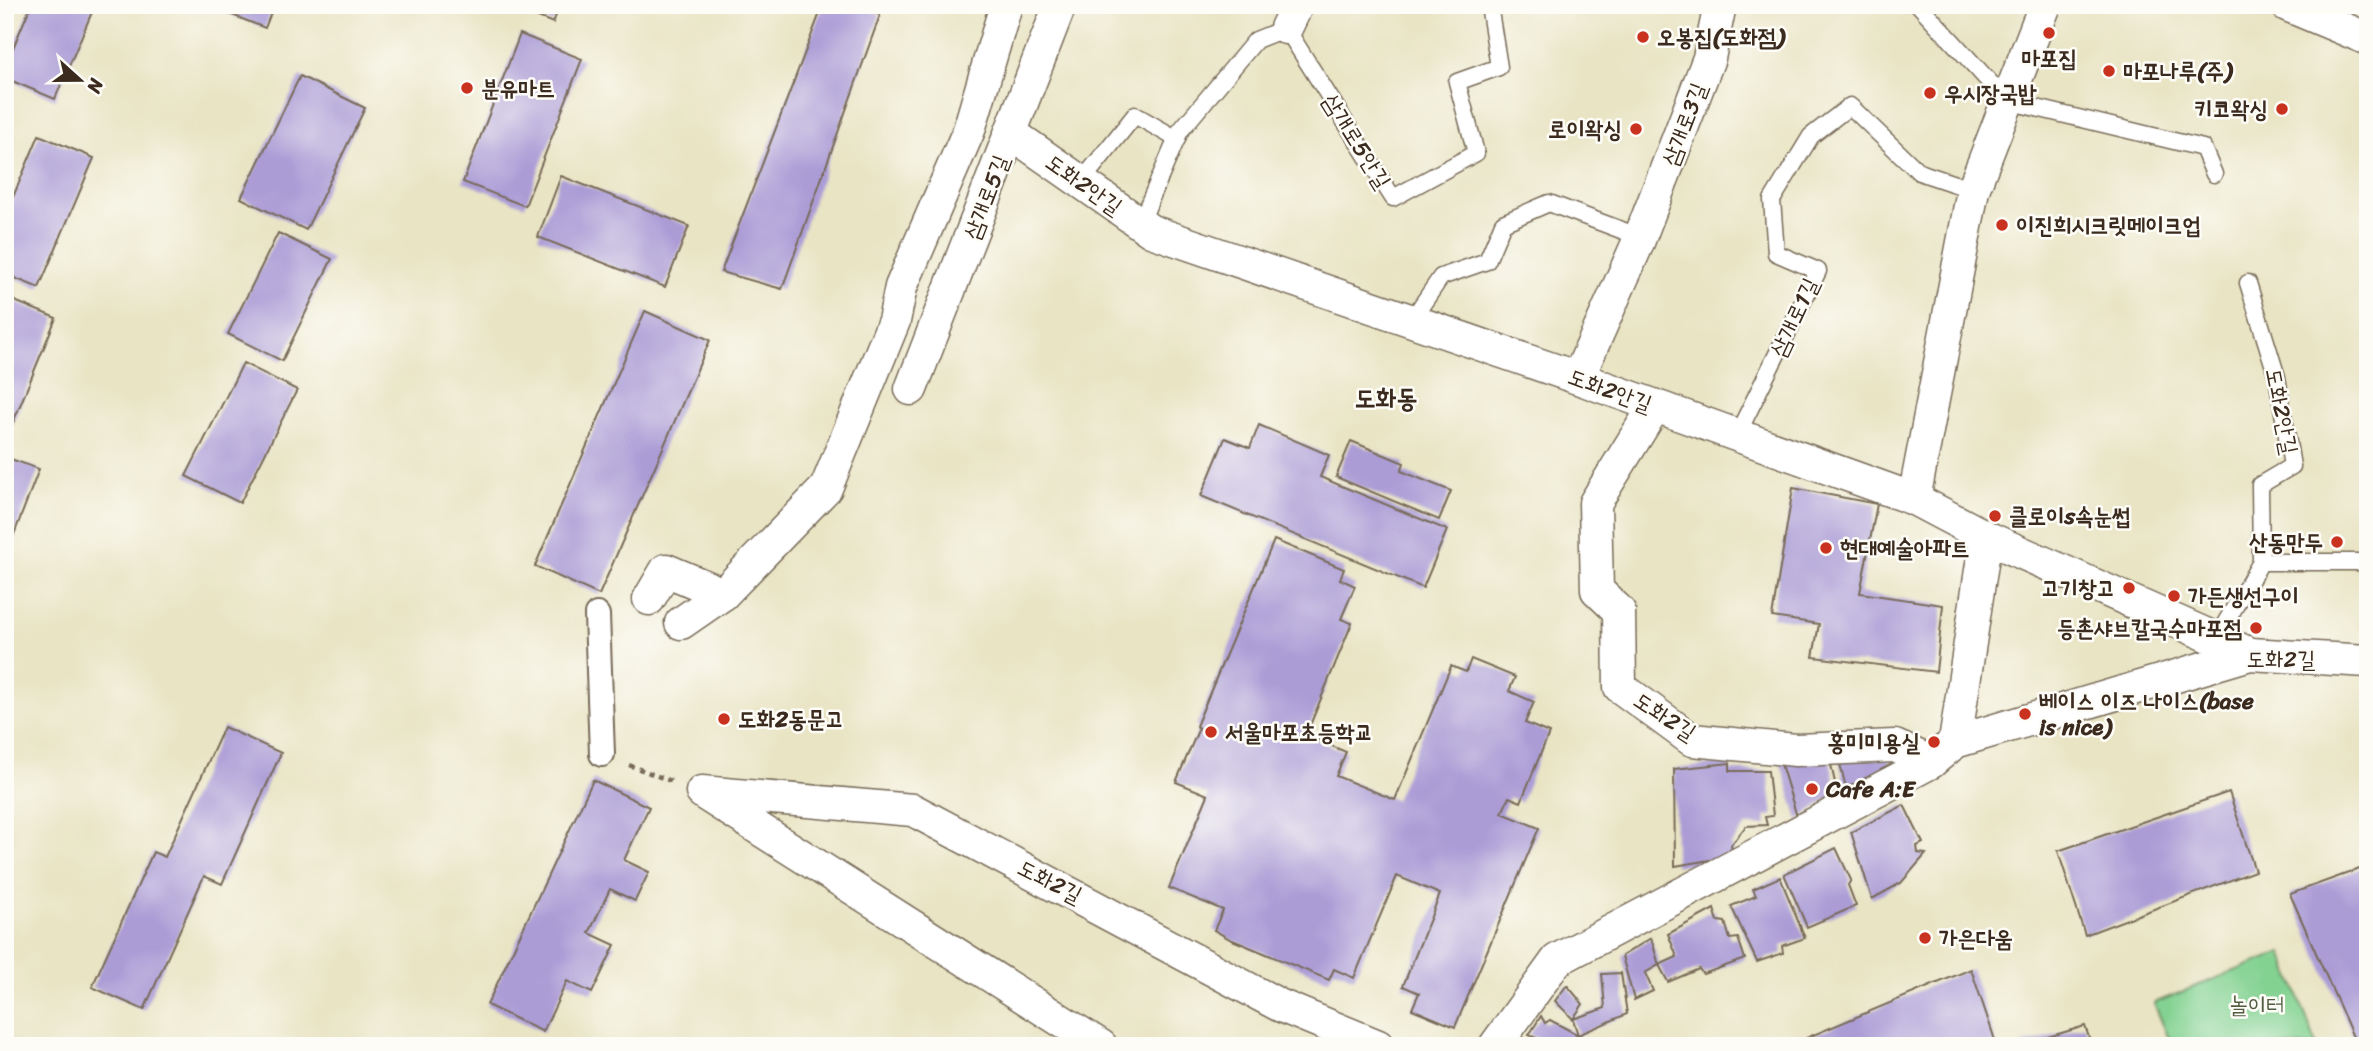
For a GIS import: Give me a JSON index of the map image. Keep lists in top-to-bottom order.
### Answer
{
  "streets": {
    "street": [
      "삼개로3길",
      "도화2안길",
      "삼개로5길",
      "도화2길"
    ],
    "lane": ["삼개로5안길", "삼개로1길"]
  },
  "crossings": [
    ["삼개로3길", "도화2안길"],
    ["삼개로5안길", "도화2안길"],
    ["도화2안길", "삼개로5길"],
    ["도화2안길", "삼개로1길"],
    ["도화2안길", "도화2길"]
  ],
  "districts": ["도화동"],
  "parks": ["놀이터"],
  "places": [
    "마포집",
    "오봉집(도화점)",
    "마포나루(주)",
    "분유마트",
    "우시장국밥",
    "키코왁싱",
    "로이왁싱",
    "이진희시크릿메이크업",
    "클로이s속눈썹",
    "산동만두",
    "현대예술아파트",
    "고기창고",
    "가든생선구이",
    "등촌샤브칼국수마포점",
    "베이스 이즈 나이스(base is nice)",
    "도화2동문고",
    "서울마포초등학교",
    "홍미미용실",
    "Cafe A:E",
    "가은다움"
  ],
  "north": "right"
}
